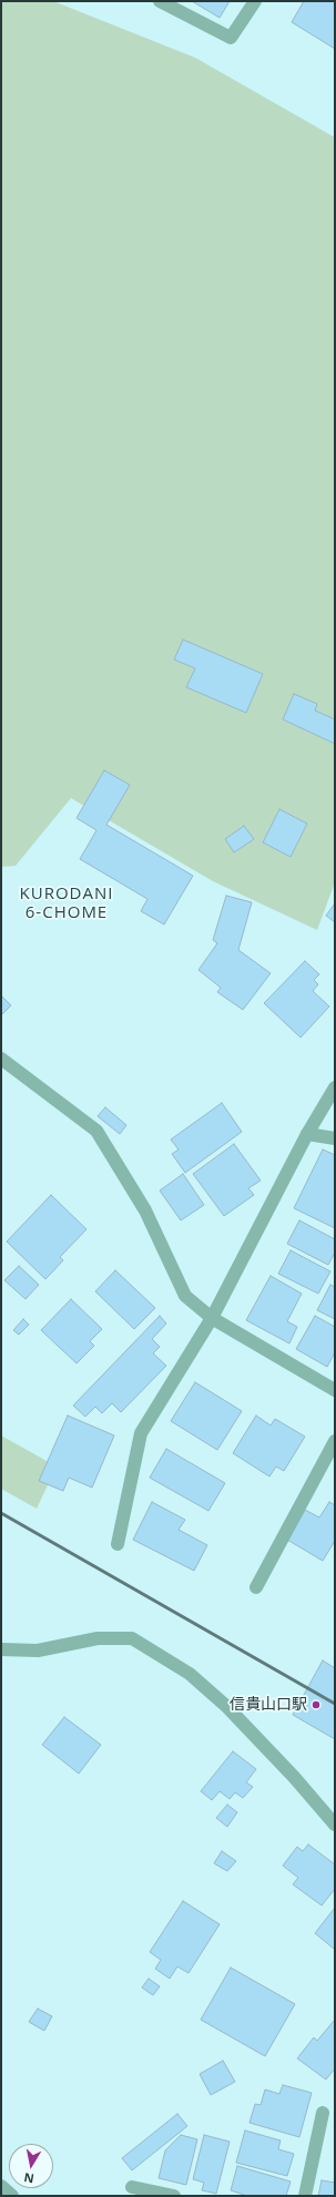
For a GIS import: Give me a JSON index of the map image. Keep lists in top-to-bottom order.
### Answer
{
  "districts": ["KURODANI 6-CHOME"],
  "places": ["信貴山口駅"],
  "north": "bottom"
}
